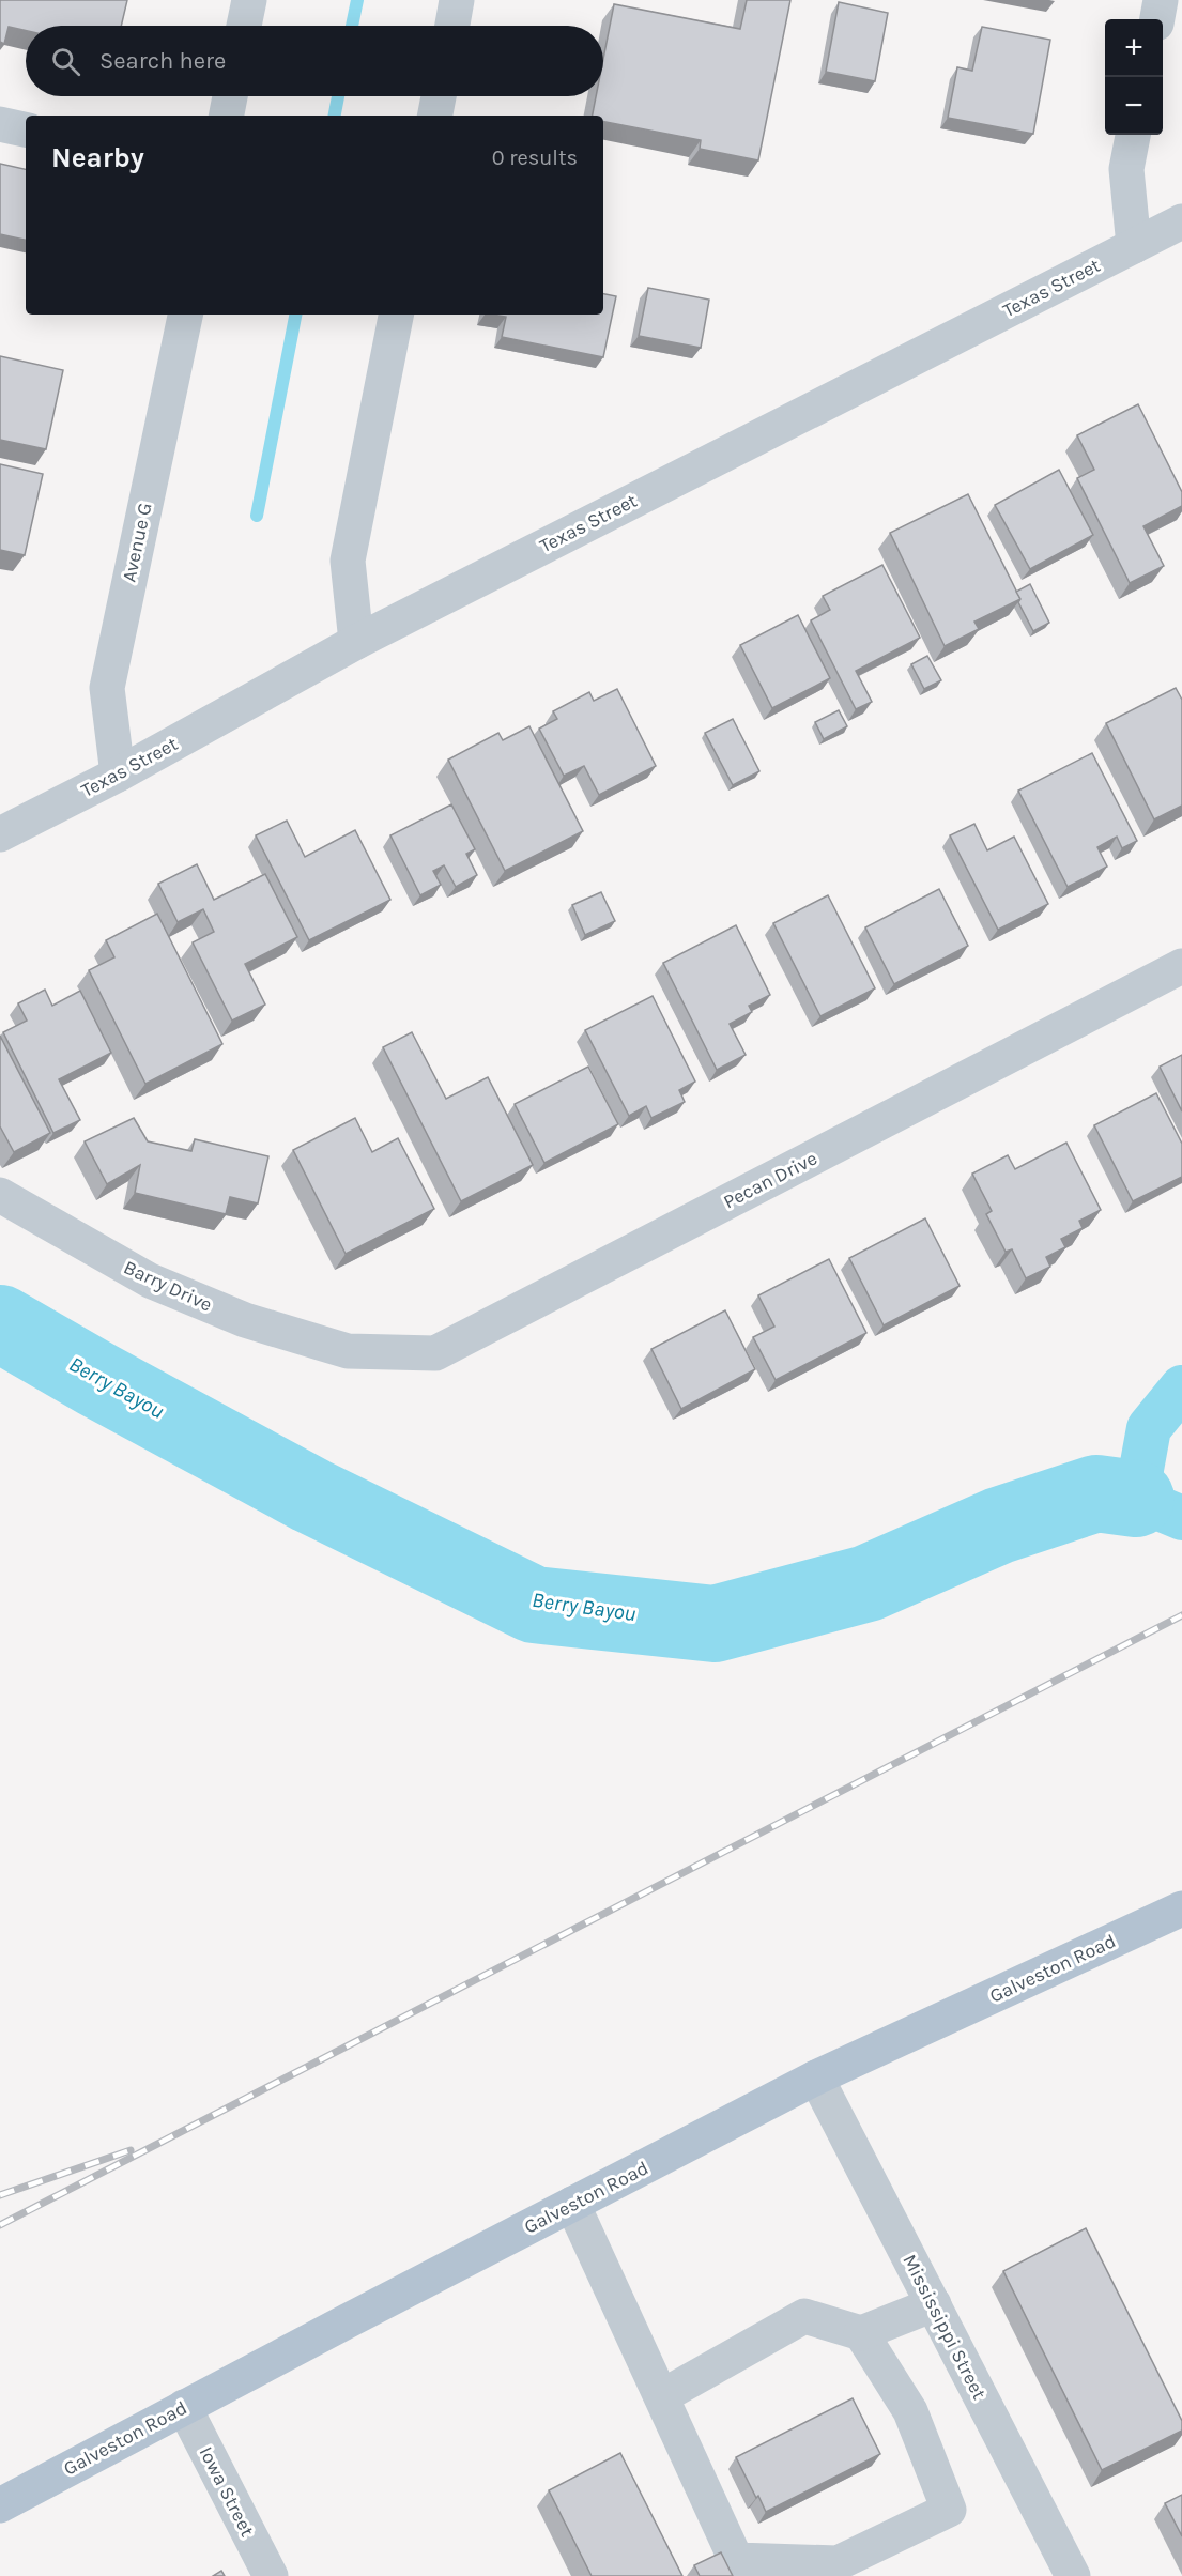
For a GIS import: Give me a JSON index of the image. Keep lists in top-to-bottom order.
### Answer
{
  "streets": {
    "main road": ["Galveston Road"],
    "street": [
      "Texas Street",
      "Avenue G",
      "Pecan Drive",
      "Barry Drive",
      "Mississippi Street",
      "Iowa Street"
    ]
  },
  "crossings": [
    ["Texas Street", "Avenue G"],
    ["Pecan Drive", "Barry Drive"],
    ["Galveston Road", "Mississippi Street"],
    ["Galveston Road", "Iowa Street"]
  ],
  "water": ["Berry Bayou"],
  "page": {
    "map_buttons": ["+", "−"],
    "search": "Search here",
    "heading": ["Nearby", "0 results"]
  }
}
